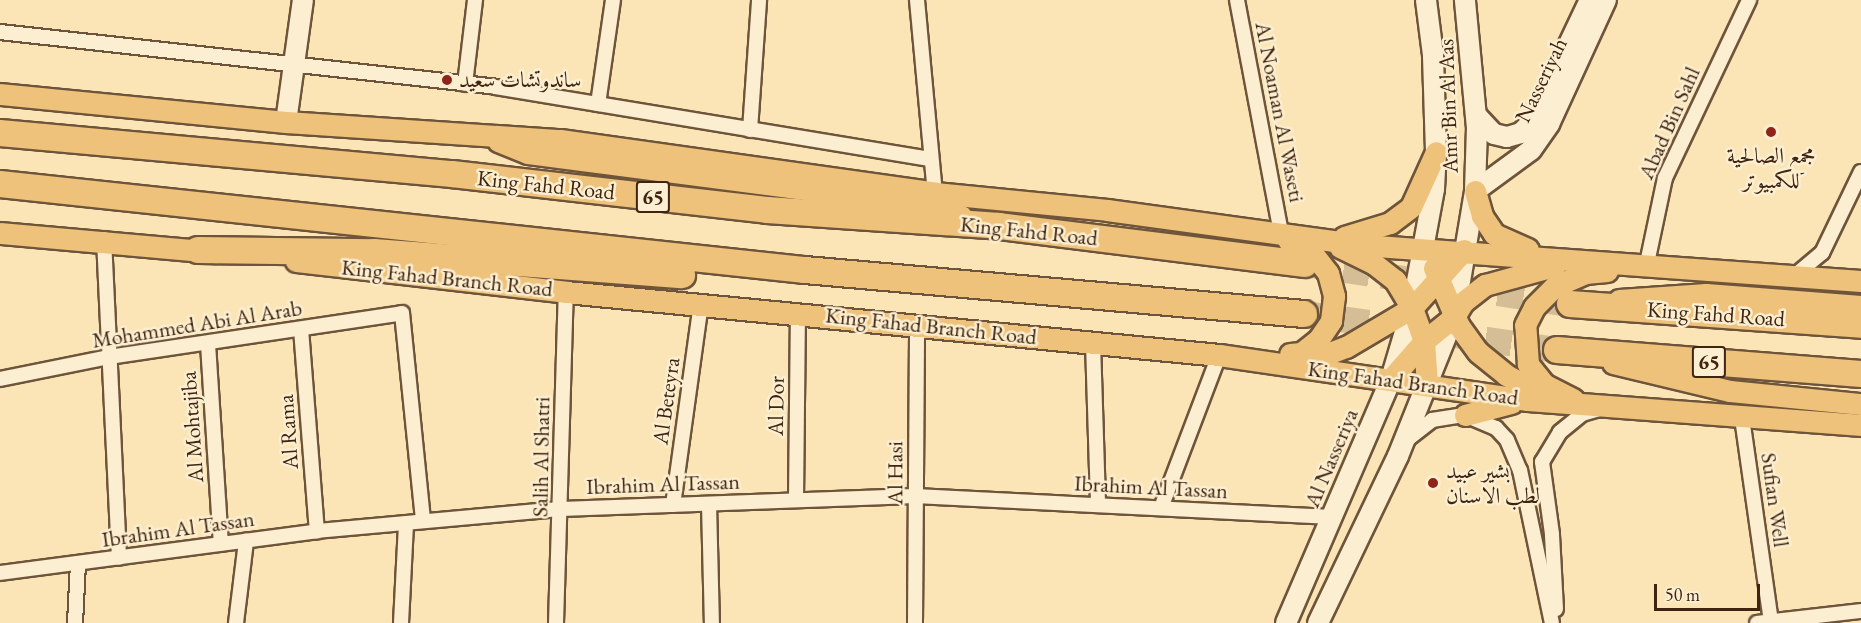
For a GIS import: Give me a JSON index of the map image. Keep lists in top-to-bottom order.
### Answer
{
  "streets": {
    "highway": ["King Fahd Road", "65"],
    "main road": [
      "Nasseriyah",
      "Amr Bin Al Aas",
      "King Fahad Branch Road",
      "Al Nasseriya"
    ],
    "street": [
      "Al Noaman Al Waseti",
      "Abad Bin Sahl",
      "Mohammed Abi Al Arab",
      "Al Beteyra",
      "Al Dor",
      "Al Mohtajiba",
      "Al Rama",
      "Salih Al Shatri",
      "Al Hasi",
      "Ibrahim Al Tassan",
      "Sufian Well"
    ]
  },
  "crossings": [
    ["Nasseriyah", "Amr Bin Al Aas"],
    ["Amr Bin Al Aas", "Al Nasseriya"],
    ["King Fahad Branch Road", "Al Beteyra"],
    ["King Fahad Branch Road", "Al Dor"],
    ["King Fahad Branch Road", "Salih Al Shatri"],
    ["King Fahad Branch Road", "Al Nasseriya"],
    ["King Fahad Branch Road", "Al Hasi"],
    ["King Fahad Branch Road", "Sufian Well"],
    ["Mohammed Abi Al Arab", "Al Mohtajiba"],
    ["Mohammed Abi Al Arab", "Al Rama"],
    ["Mohammed Abi Al Arab", "Ibrahim Al Tassan"],
    ["Al Beteyra", "Ibrahim Al Tassan"],
    ["Al Dor", "Ibrahim Al Tassan"],
    ["Al Mohtajiba", "Ibrahim Al Tassan"],
    ["Al Rama", "Ibrahim Al Tassan"],
    ["Salih Al Shatri", "Ibrahim Al Tassan"],
    ["Al Nasseriya", "Ibrahim Al Tassan"],
    ["Al Hasi", "Ibrahim Al Tassan"]
  ],
  "places": ["ساندوتشات سعيد", "مجمع الصالحية للكمبيوتر", "بشير عبيد لطب الاسنان"],
  "scale_bar": "50 m"
}
